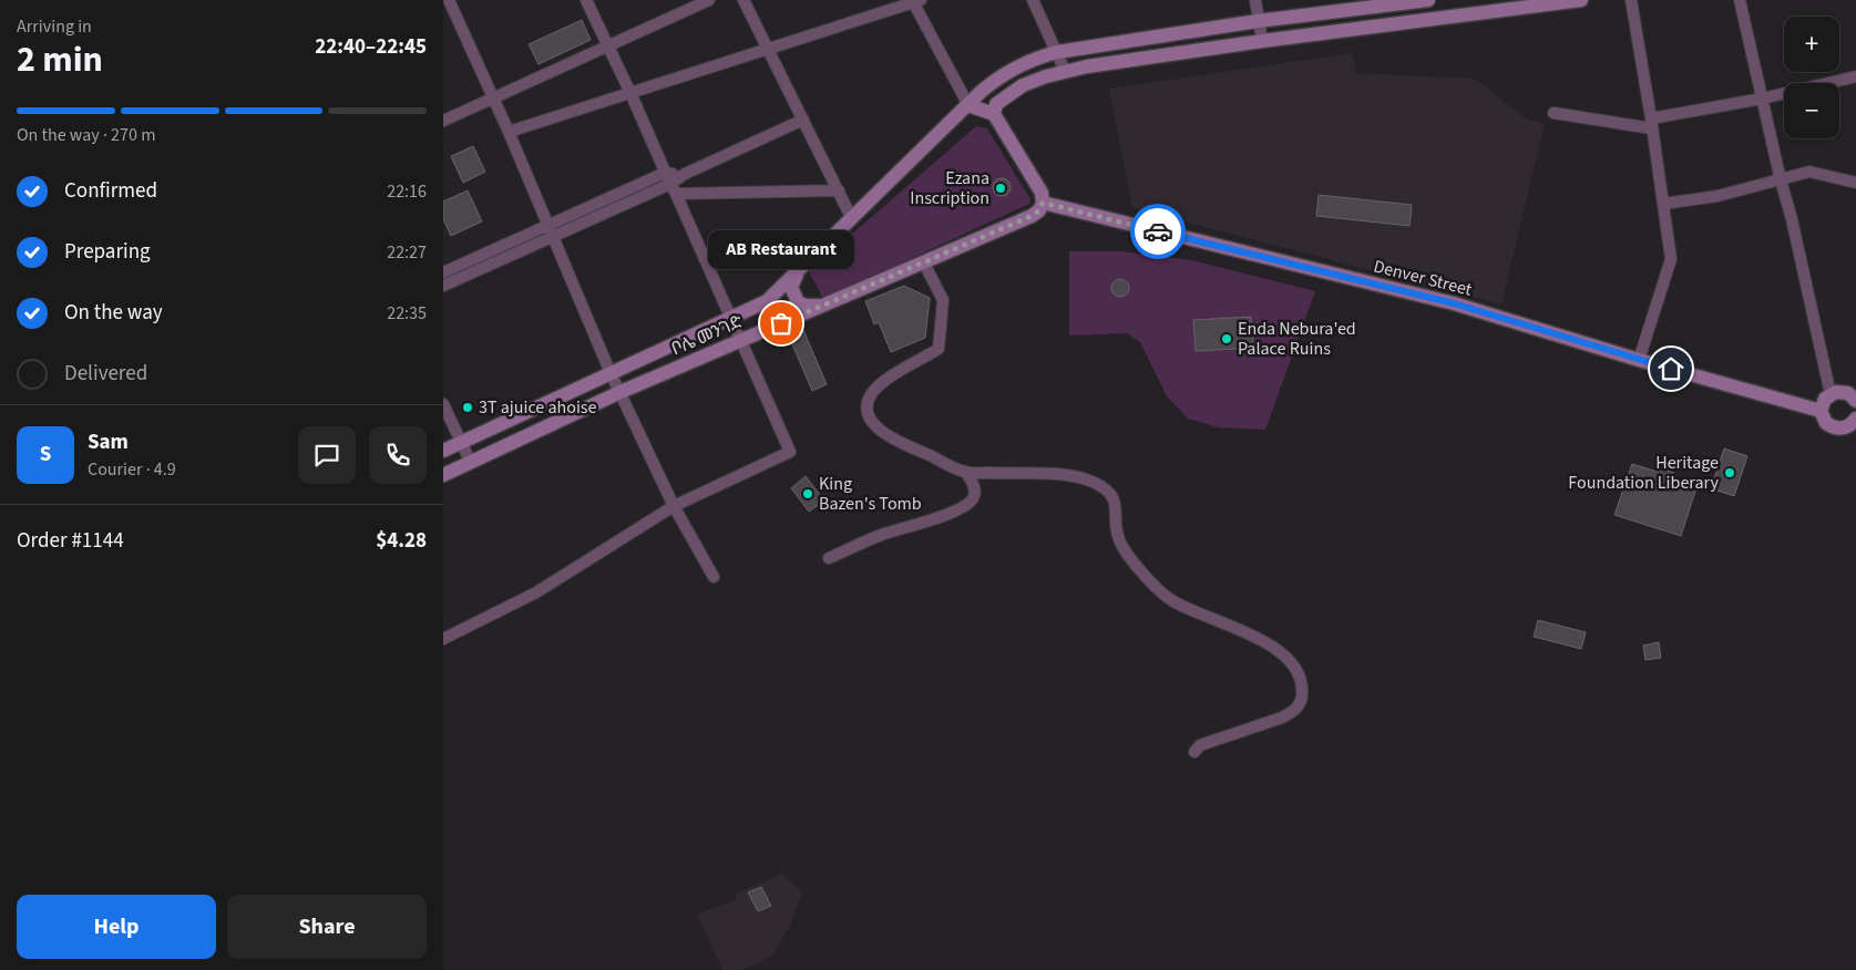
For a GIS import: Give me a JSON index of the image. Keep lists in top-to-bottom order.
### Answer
{
  "streets": {
    "main road": ["Denver Street", "ቦሌ መንገድ"]
  },
  "crossings": [
    ["Denver Street", "ቦሌ መንገድ"]
  ],
  "places": [
    "Ezana Inscription",
    "AB Restaurant",
    "Enda Nebura'ed Palace Ruins",
    "3T ajuice ahoise",
    "Heritage Foundation Liberary",
    "King Bazen's Tomb"
  ],
  "page": {
    "heading": ["2 min", "Arriving in", "22:40–22:45"],
    "panel": [
      "Sam",
      "Courier · 4.9",
      "Order #1144",
      "$4.28"
    ],
    "map_buttons": ["+", "−"],
    "bar": "On the way · 270 m",
    "list": [
      ["Confirmed", "22:16"],
      ["Preparing", "22:27"],
      ["On the way", "22:35"],
      "Delivered"
    ],
    "bubble": "AB Restaurant",
    "round": "S",
    "buttons": ["Help", "Share"]
  }
}
